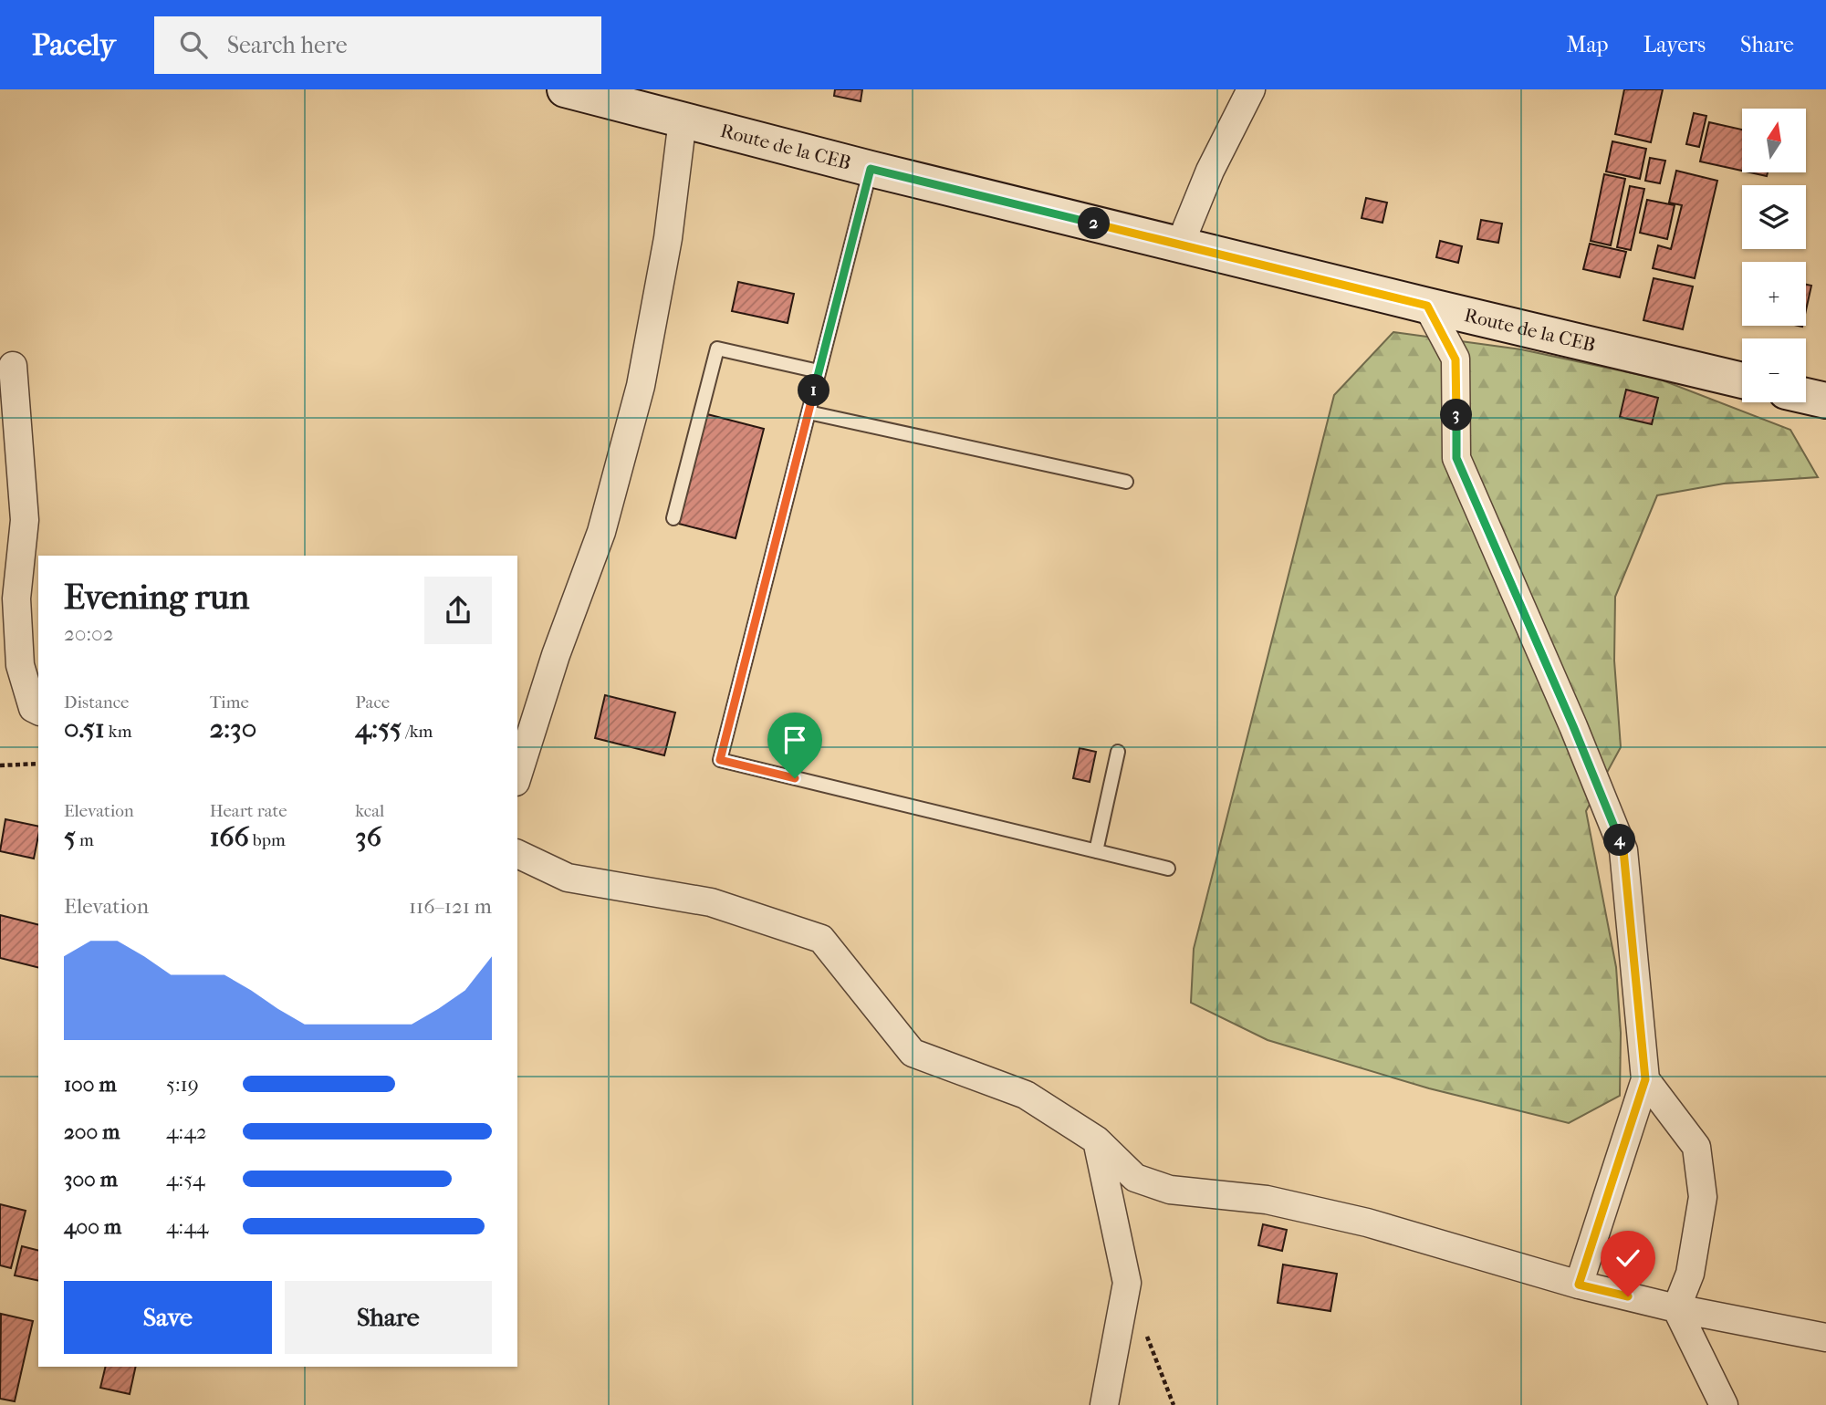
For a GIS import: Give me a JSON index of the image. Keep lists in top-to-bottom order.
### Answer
{
  "streets": {
    "main road": ["Route de la CEB"]
  },
  "north": "top",
  "page": {
    "header": "Pacely",
    "search": "Search here",
    "nav": ["Map", "Layers", "Share"],
    "map_buttons": ["+", "−"],
    "pins": [
      "2",
      "1",
      "3",
      "4"
    ],
    "heading": ["Evening run", "20:02"],
    "stats": [
      ["Distance", "0.51 km"],
      ["Time", "2:30"],
      ["Pace", "4:55 /km"],
      ["Elevation", "5 m"],
      ["Heart rate", "166 bpm"],
      ["kcal", "36"]
    ],
    "chart": ["Elevation", "116–121 m"],
    "list": [
      {
        "name": "100 m",
        "note": "5:19"
      },
      {
        "name": "200 m",
        "note": "4:42"
      },
      {
        "name": "300 m",
        "note": "4:54"
      },
      {
        "name": "400 m",
        "note": "4:44"
      }
    ],
    "buttons": ["Save", "Share"]
  }
}
